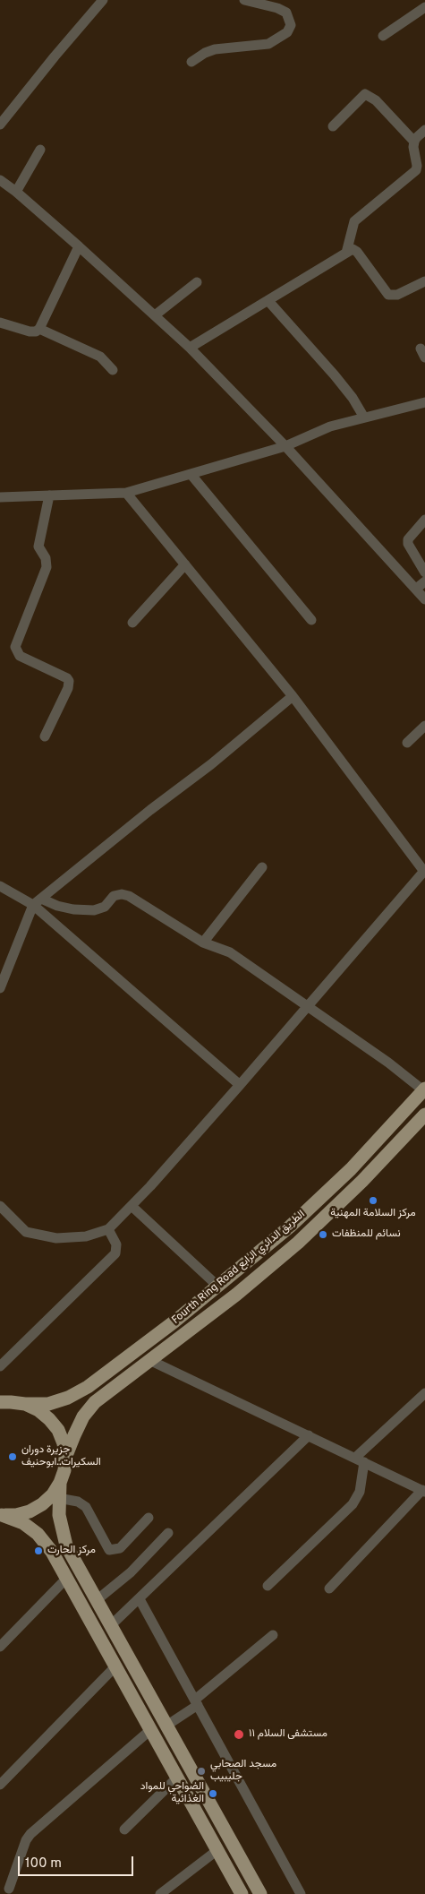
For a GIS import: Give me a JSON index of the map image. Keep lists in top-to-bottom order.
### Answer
{
  "streets": {
    "main road": ["Fourth Ring Road الطريق الدائري الرابع"]
  },
  "places": [
    "مركز السلامة المهنية",
    "نسائم للمنظفات",
    "جزيرة دوران السكيرات..ابوحنيف",
    "مركز الحارت",
    "مستشفى السلام ١١",
    "مسجد الصحابي جليبيب",
    "الضواحي للمواد الغذائية"
  ],
  "scale_bar": "100 m"
}
